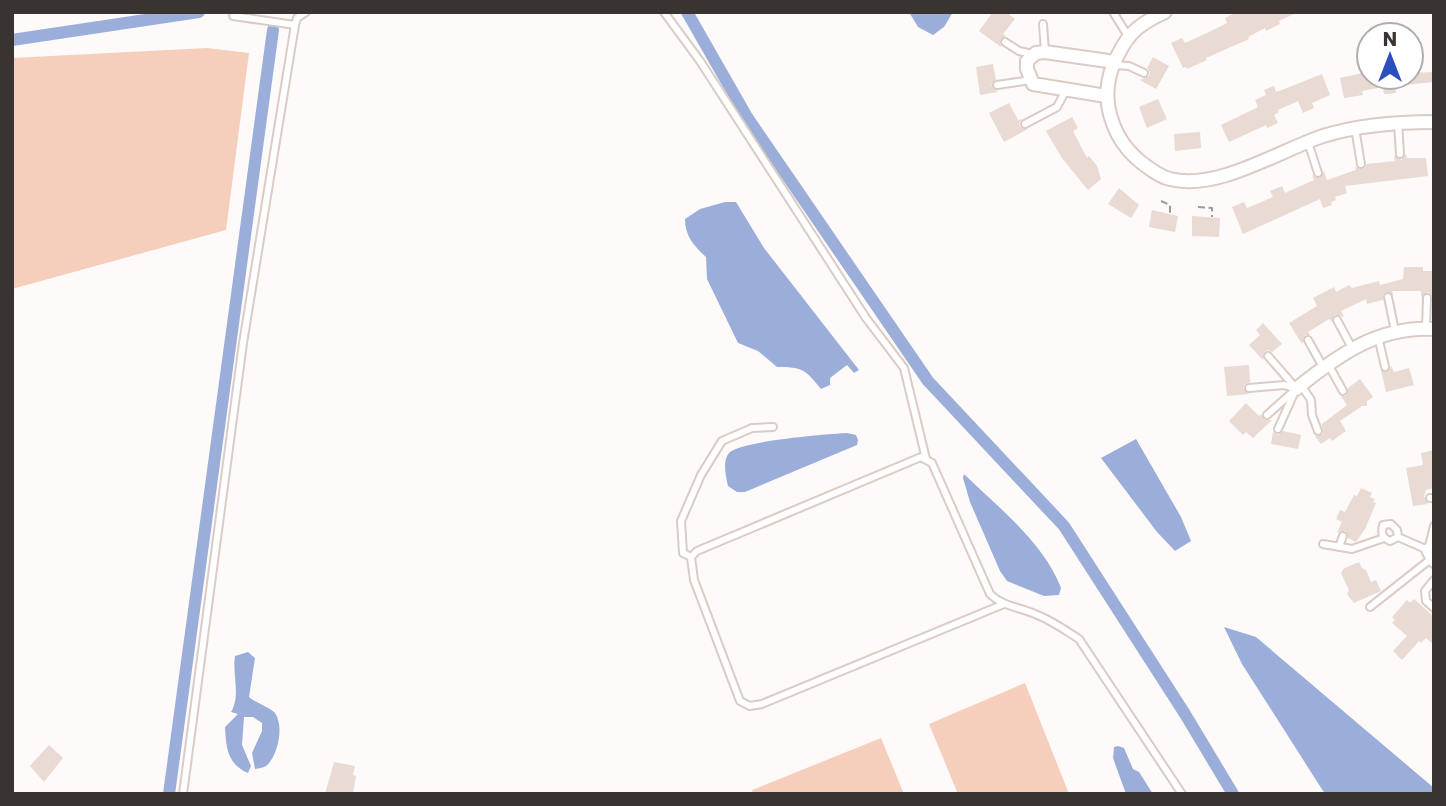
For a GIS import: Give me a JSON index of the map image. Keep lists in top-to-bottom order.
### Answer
{
  "north": "top"
}
